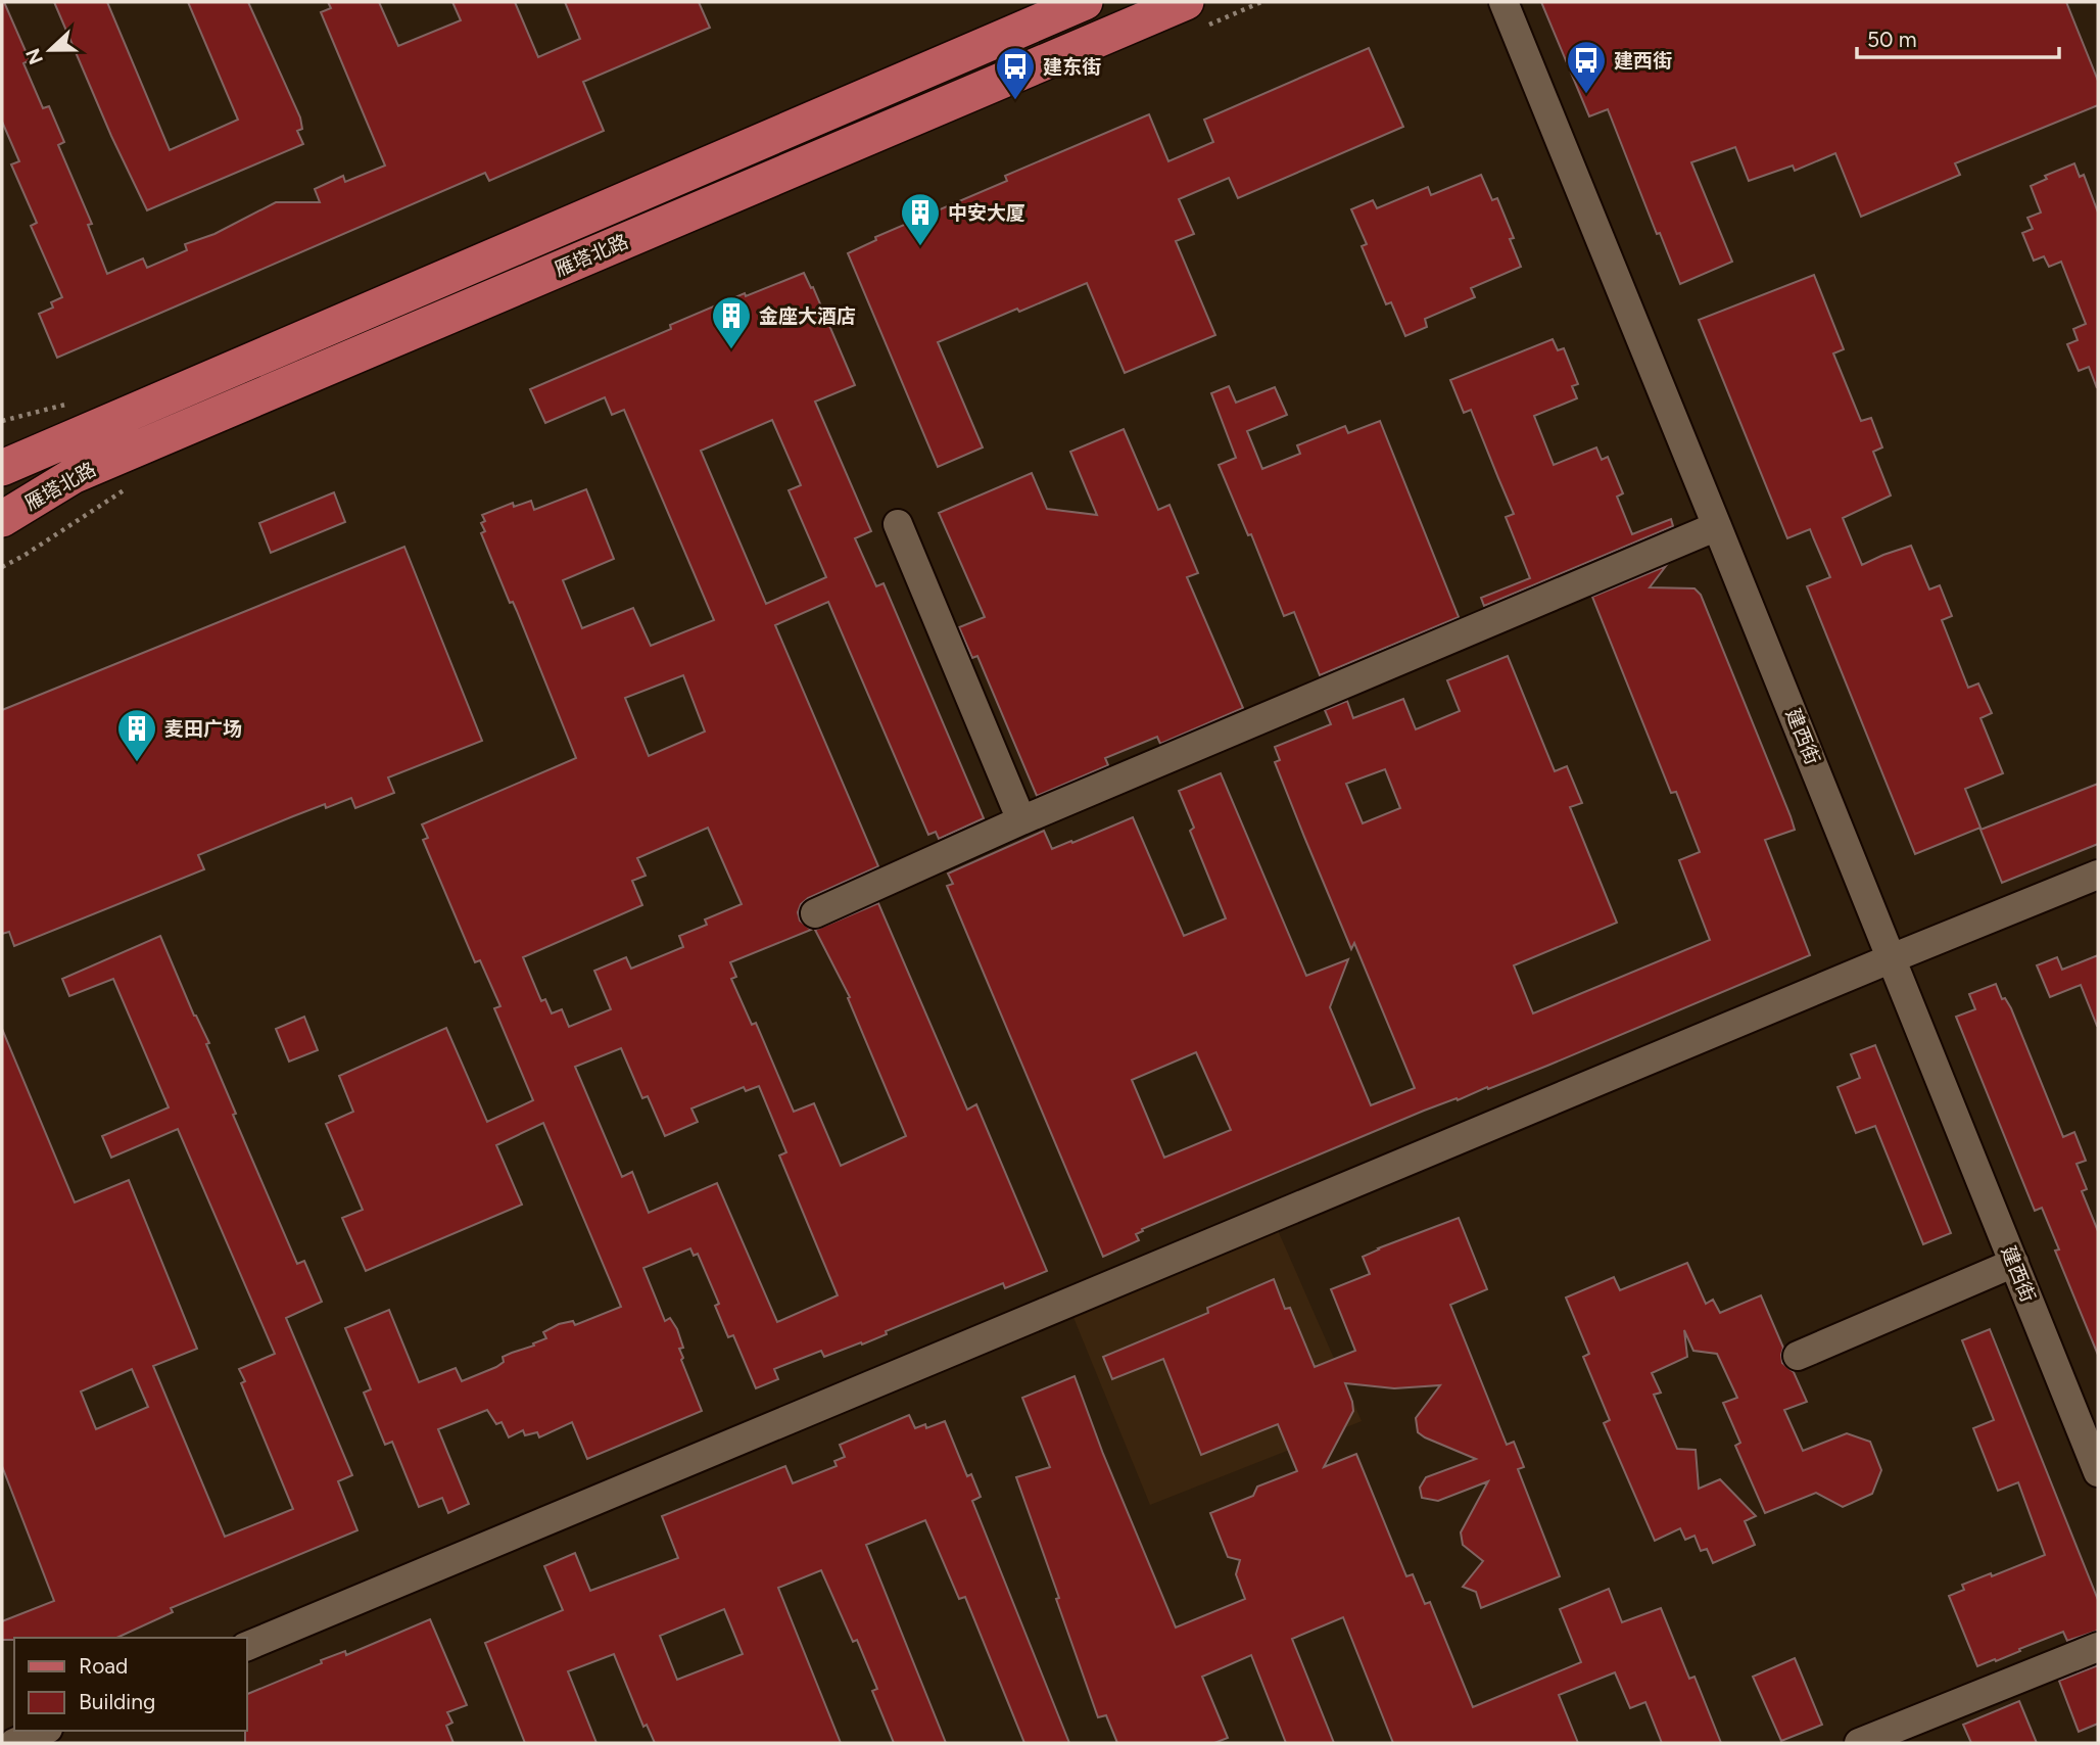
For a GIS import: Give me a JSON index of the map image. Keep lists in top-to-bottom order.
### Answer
{
  "streets": {
    "main road": ["雁塔北路"],
    "street": ["建西街"]
  },
  "places": {
    "bus stop": ["建西街", "建东街"],
    "building": ["中安大厦", "金座大酒店", "麦田广场"]
  },
  "legend": ["Road", "Building"],
  "scale_bar": "50 m",
  "north": "left"
}
